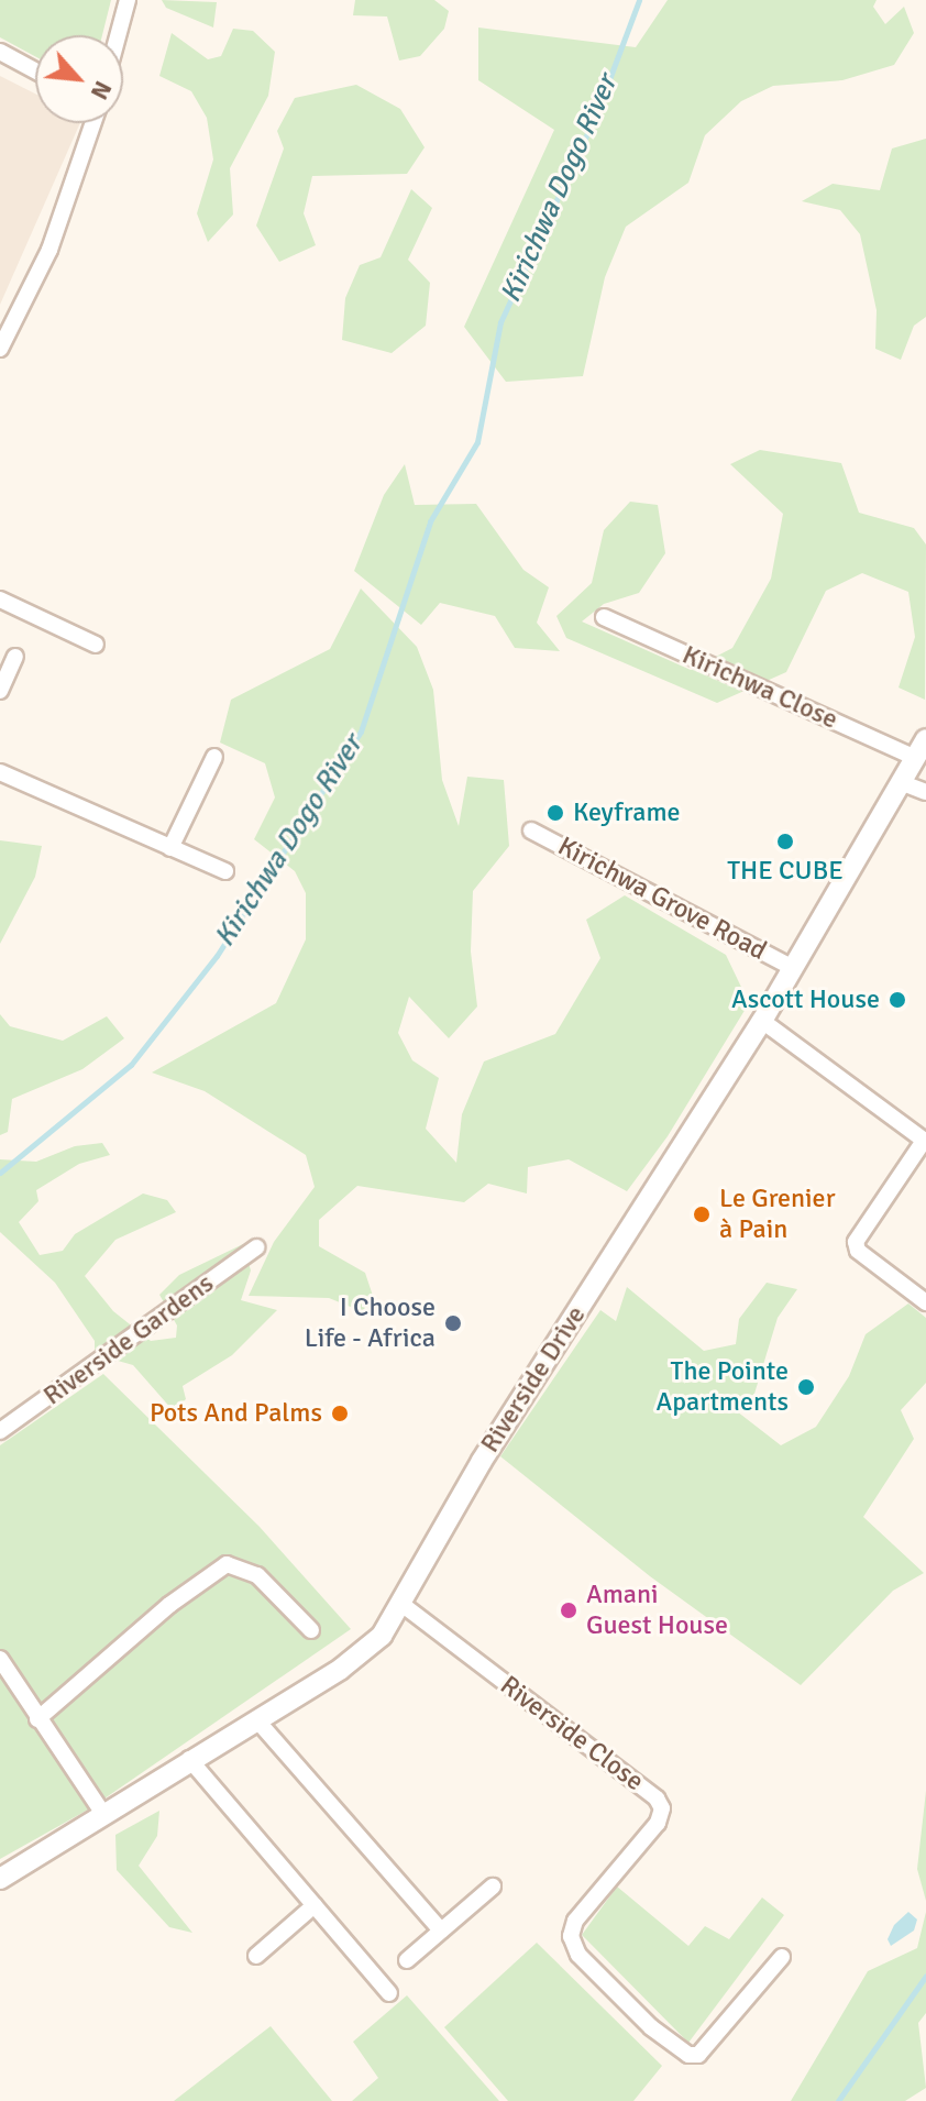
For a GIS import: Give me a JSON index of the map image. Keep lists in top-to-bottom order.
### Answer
{
  "streets": {
    "street": [
      "Kirichwa Close",
      "Kirichwa Grove Road",
      "Riverside Gardens",
      "Riverside Drive",
      "Riverside Close"
    ]
  },
  "crossings": [
    ["Kirichwa Close", "Riverside Drive"],
    ["Kirichwa Grove Road", "Riverside Drive"],
    ["Riverside Drive", "Riverside Close"]
  ],
  "water": ["Kirichwa Dogo River"],
  "places": [
    "Keyframe",
    "THE CUBE",
    "Ascott House",
    "Le Grenier à Pain",
    "I Choose Life - Africa",
    "The Pointe Apartments",
    "Pots And Palms",
    "Amani Guest House"
  ],
  "north": "bottom right"
}
